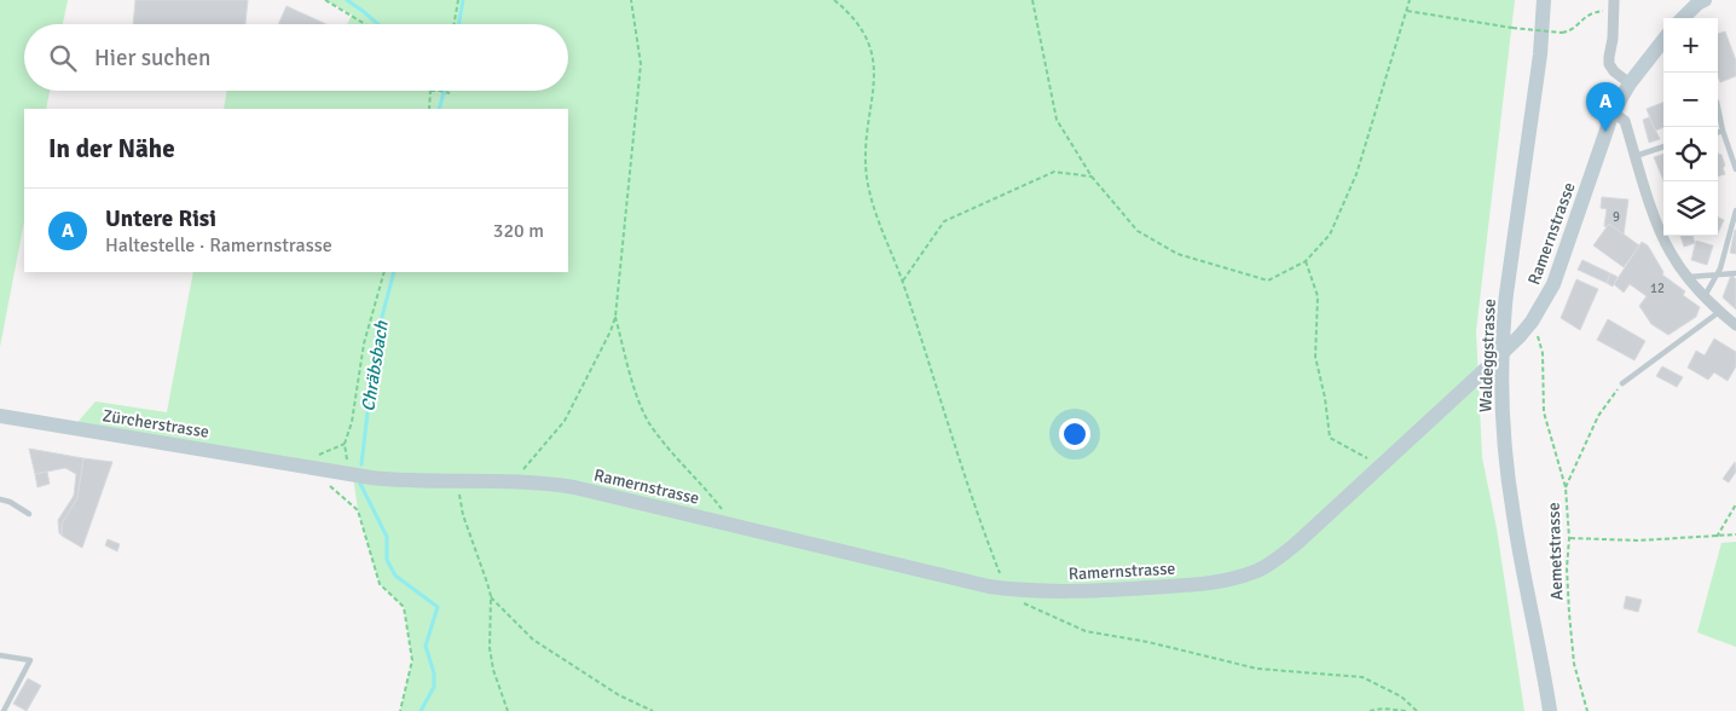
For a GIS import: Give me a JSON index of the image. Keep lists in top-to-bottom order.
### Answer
{
  "streets": {
    "street": ["Ramernstrasse", "Waldeggstrasse", "Zürcherstrasse"],
    "path": ["Aemetstrasse"]
  },
  "crossings": [
    ["Ramernstrasse", "Zürcherstrasse"],
    ["Ramernstrasse", "Aemetstrasse"]
  ],
  "water": ["Chräbsbach"],
  "house_numbers": ["9", "12"],
  "page": {
    "map_buttons": ["+", "−"],
    "search": "Hier suchen",
    "pins": "A",
    "heading": "In der Nähe",
    "list": [
      {
        "mark": "A",
        "name": "Untere Risi",
        "note": "Haltestelle · Ramernstrasse",
        "value": "320 m"
      }
    ]
  }
}
